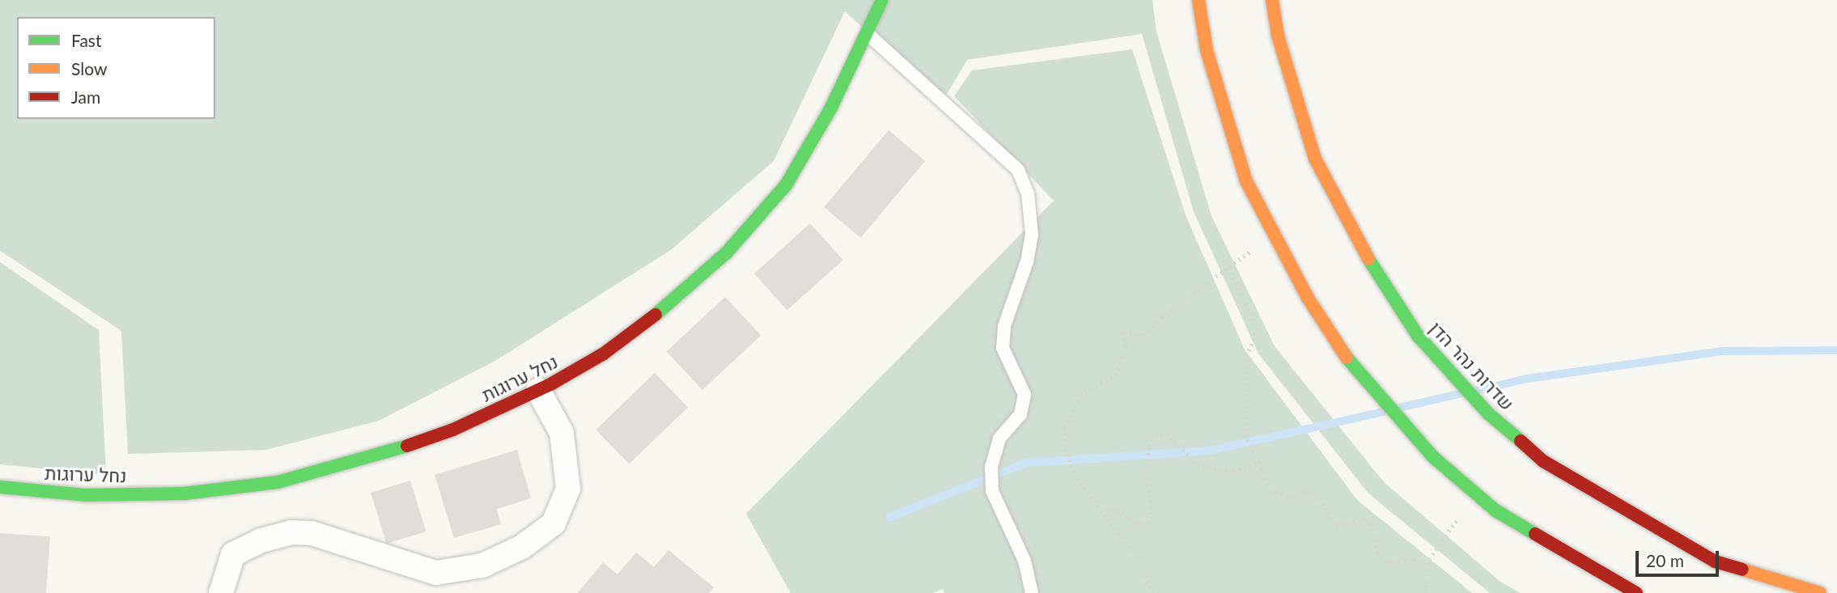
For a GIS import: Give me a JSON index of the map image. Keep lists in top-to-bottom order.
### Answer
{
  "streets": {
    "main road": ["שדרות נהר הדן", "נחל ערוגות"]
  },
  "legend": ["Fast", "Slow", "Jam"],
  "scale_bar": "20 m"
}
